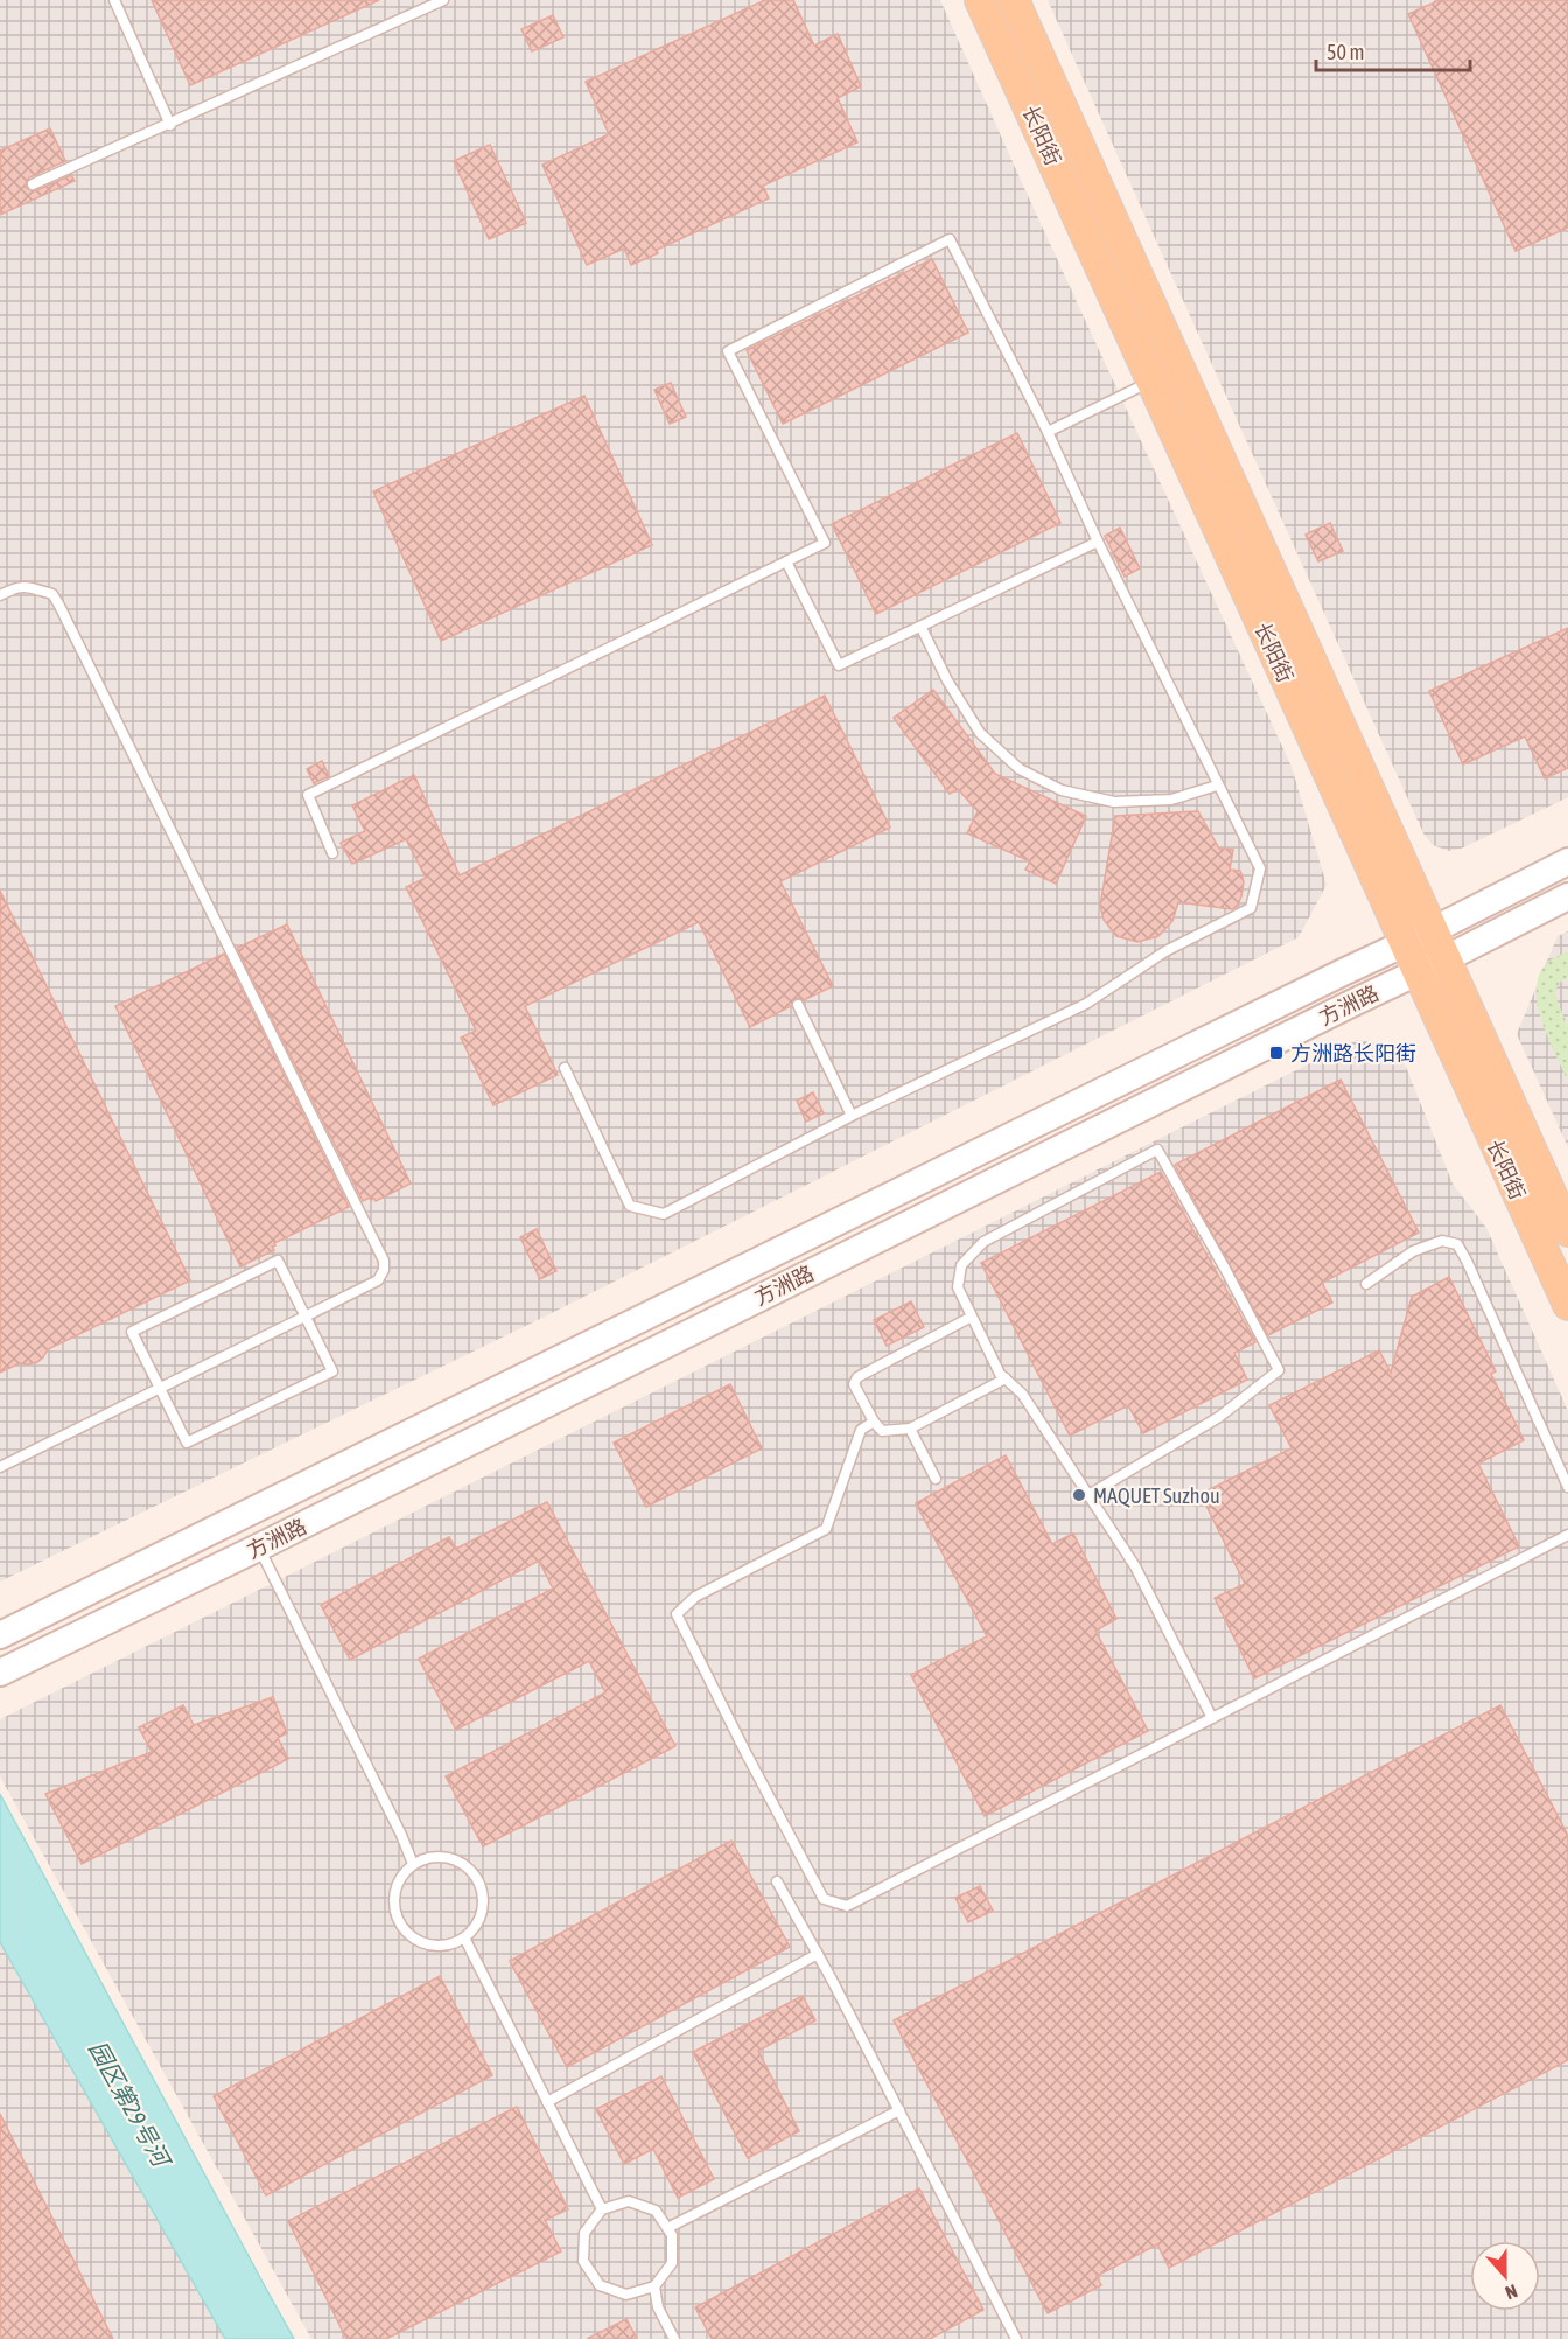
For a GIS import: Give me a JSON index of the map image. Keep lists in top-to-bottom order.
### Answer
{
  "streets": {
    "main road": ["长阳街", "方洲路"]
  },
  "crossings": [
    ["长阳街", "方洲路"]
  ],
  "water": ["园区第29号河"],
  "places": {
    "transit": ["方洲路长阳街"],
    "other": ["MAQUET Suzhou"]
  },
  "scale_bar": "50 m",
  "north": "bottom"
}
